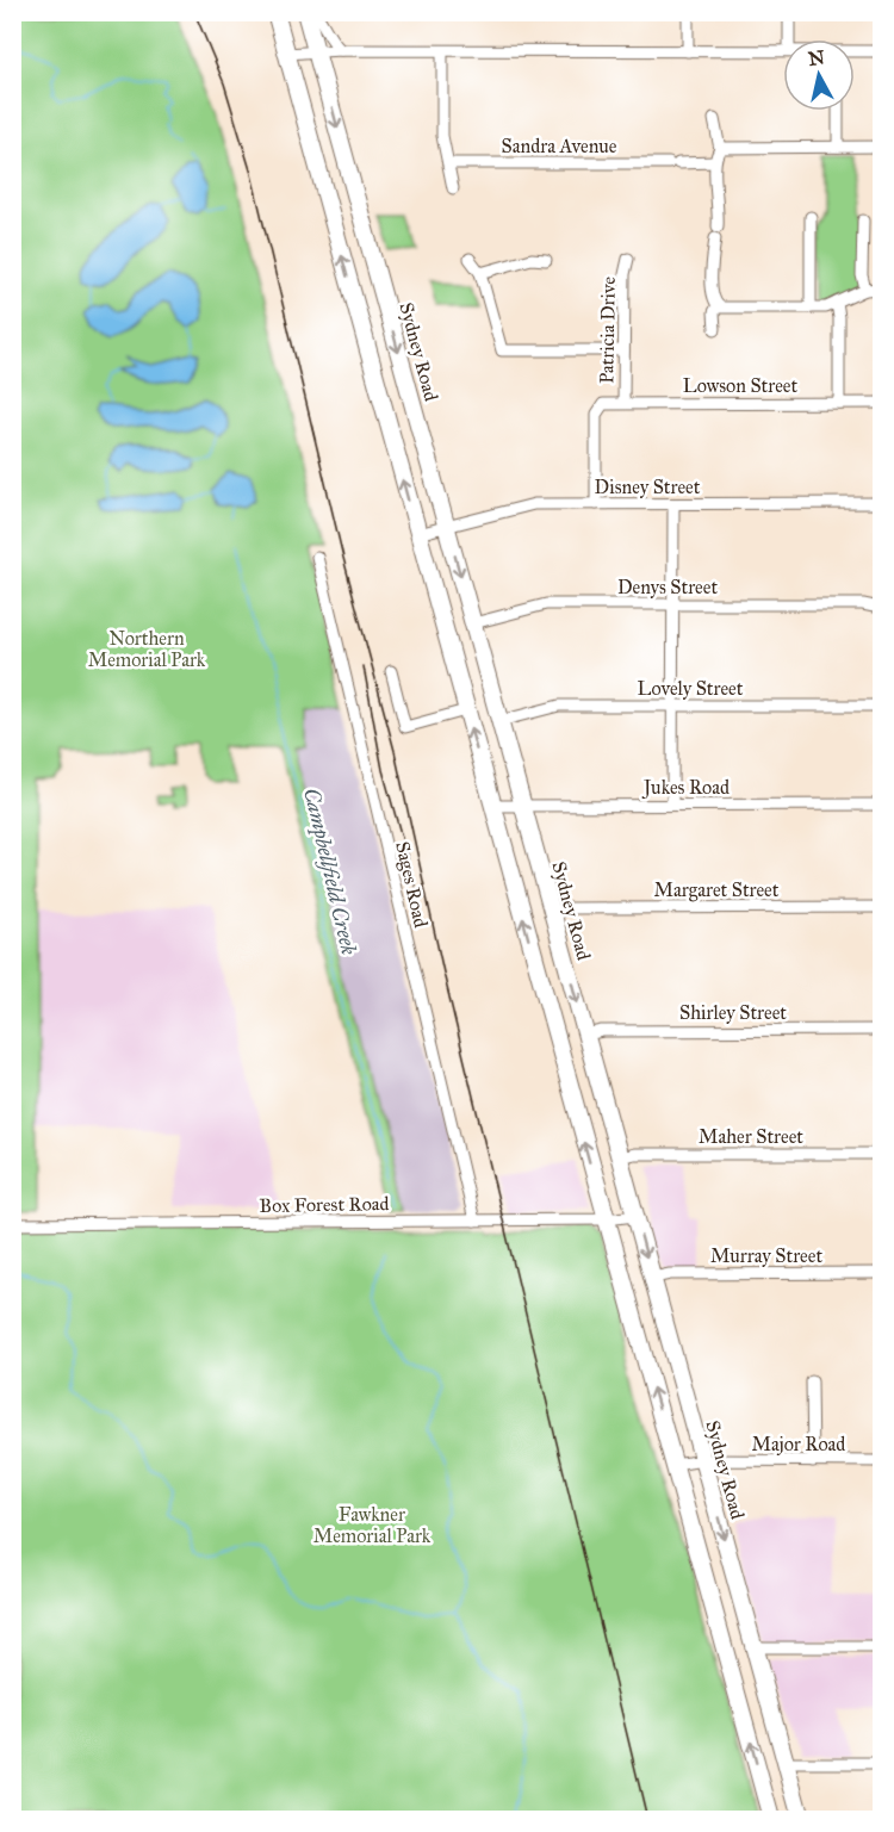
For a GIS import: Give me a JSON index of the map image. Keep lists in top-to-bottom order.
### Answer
{
  "streets": {
    "highway": ["Sydney Road"],
    "street": [
      "Sandra Avenue",
      "Patricia Drive",
      "Lowson Street",
      "Disney Street",
      "Denys Street",
      "Lovely Street",
      "Jukes Road",
      "Sages Road",
      "Margaret Street",
      "Shirley Street",
      "Maher Street",
      "Box Forest Road",
      "Murray Street",
      "Major Road"
    ]
  },
  "crossings": [
    ["Patricia Drive", "Lowson Street"],
    ["Sydney Road", "Disney Street"],
    ["Sydney Road", "Denys Street"],
    ["Sydney Road", "Lovely Street"],
    ["Sydney Road", "Jukes Road"],
    ["Sydney Road", "Margaret Street"],
    ["Sydney Road", "Shirley Street"],
    ["Sydney Road", "Maher Street"],
    ["Sydney Road", "Box Forest Road"],
    ["Sydney Road", "Murray Street"],
    ["Sydney Road", "Major Road"],
    ["Lowson Street", "Disney Street"],
    ["Sages Road", "Box Forest Road"]
  ],
  "water": ["Campbellfield Creek"],
  "parks": ["Northern Memorial Park", "Fawkner Memorial Park"],
  "north": "top"
}
